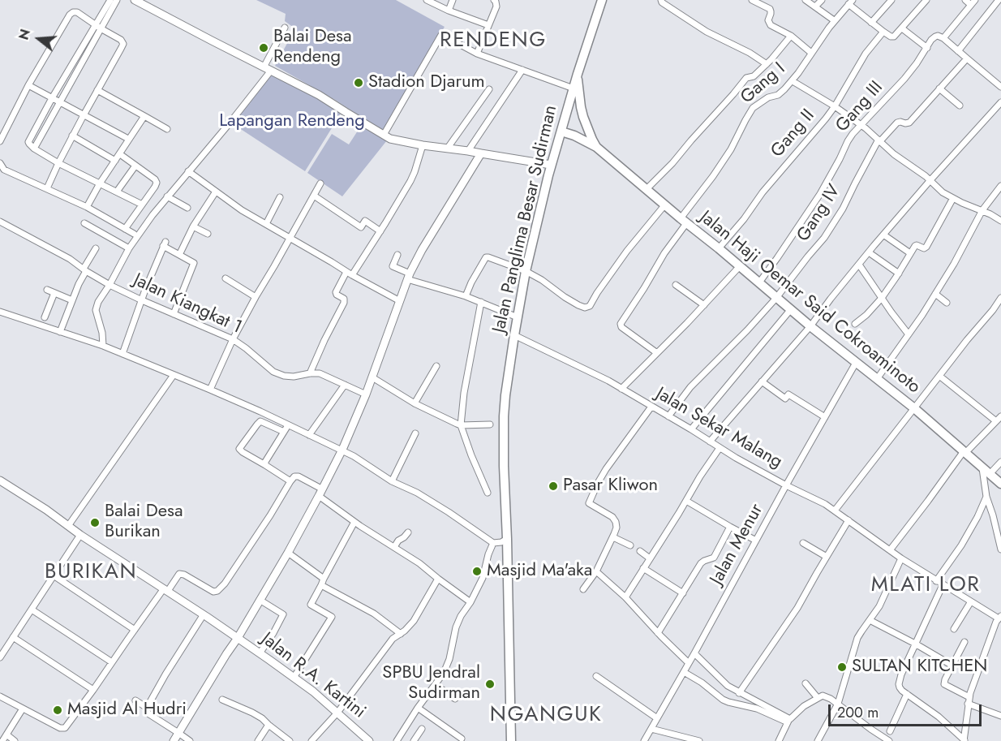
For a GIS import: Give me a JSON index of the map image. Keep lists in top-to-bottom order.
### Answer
{
  "streets": {
    "main road": ["Jalan Panglima Besar Sudirman", "Jalan Haji Oemar Said Cokroaminoto"],
    "street": [
      "Gang I",
      "Gang III",
      "Gang II",
      "Gang IV",
      "Jalan Kiangkat 1",
      "Jalan Sekar Malang",
      "Jalan Menur",
      "Jalan R.A. Kartini"
    ]
  },
  "crossings": [
    ["Gang I", "Jalan Haji Oemar Said Cokroaminoto"],
    ["Gang III", "Jalan Haji Oemar Said Cokroaminoto"],
    ["Gang II", "Jalan Haji Oemar Said Cokroaminoto"],
    ["Gang IV", "Jalan Haji Oemar Said Cokroaminoto"],
    ["Gang IV", "Jalan Sekar Malang"],
    ["Jalan Panglima Besar Sudirman", "Jalan Haji Oemar Said Cokroaminoto"],
    ["Jalan Panglima Besar Sudirman", "Jalan Sekar Malang"],
    ["Jalan Haji Oemar Said Cokroaminoto", "Jalan Menur"],
    ["Jalan Sekar Malang", "Jalan Menur"]
  ],
  "districts": [
    "RENDENG",
    "BURIKAN",
    "MLATI LOR",
    "NGANGUK"
  ],
  "parks": ["Lapangan Rendeng"],
  "places": [
    "Balai Desa Rendeng",
    "Stadion Djarum",
    "Pasar Kliwon",
    "Balai Desa Burikan",
    "Masjid Ma'aka",
    "SULTAN KITCHEN",
    "SPBU Jendral Sudirman",
    "Masjid Al Hudri"
  ],
  "scale_bar": "200 m",
  "north": "left"
}
